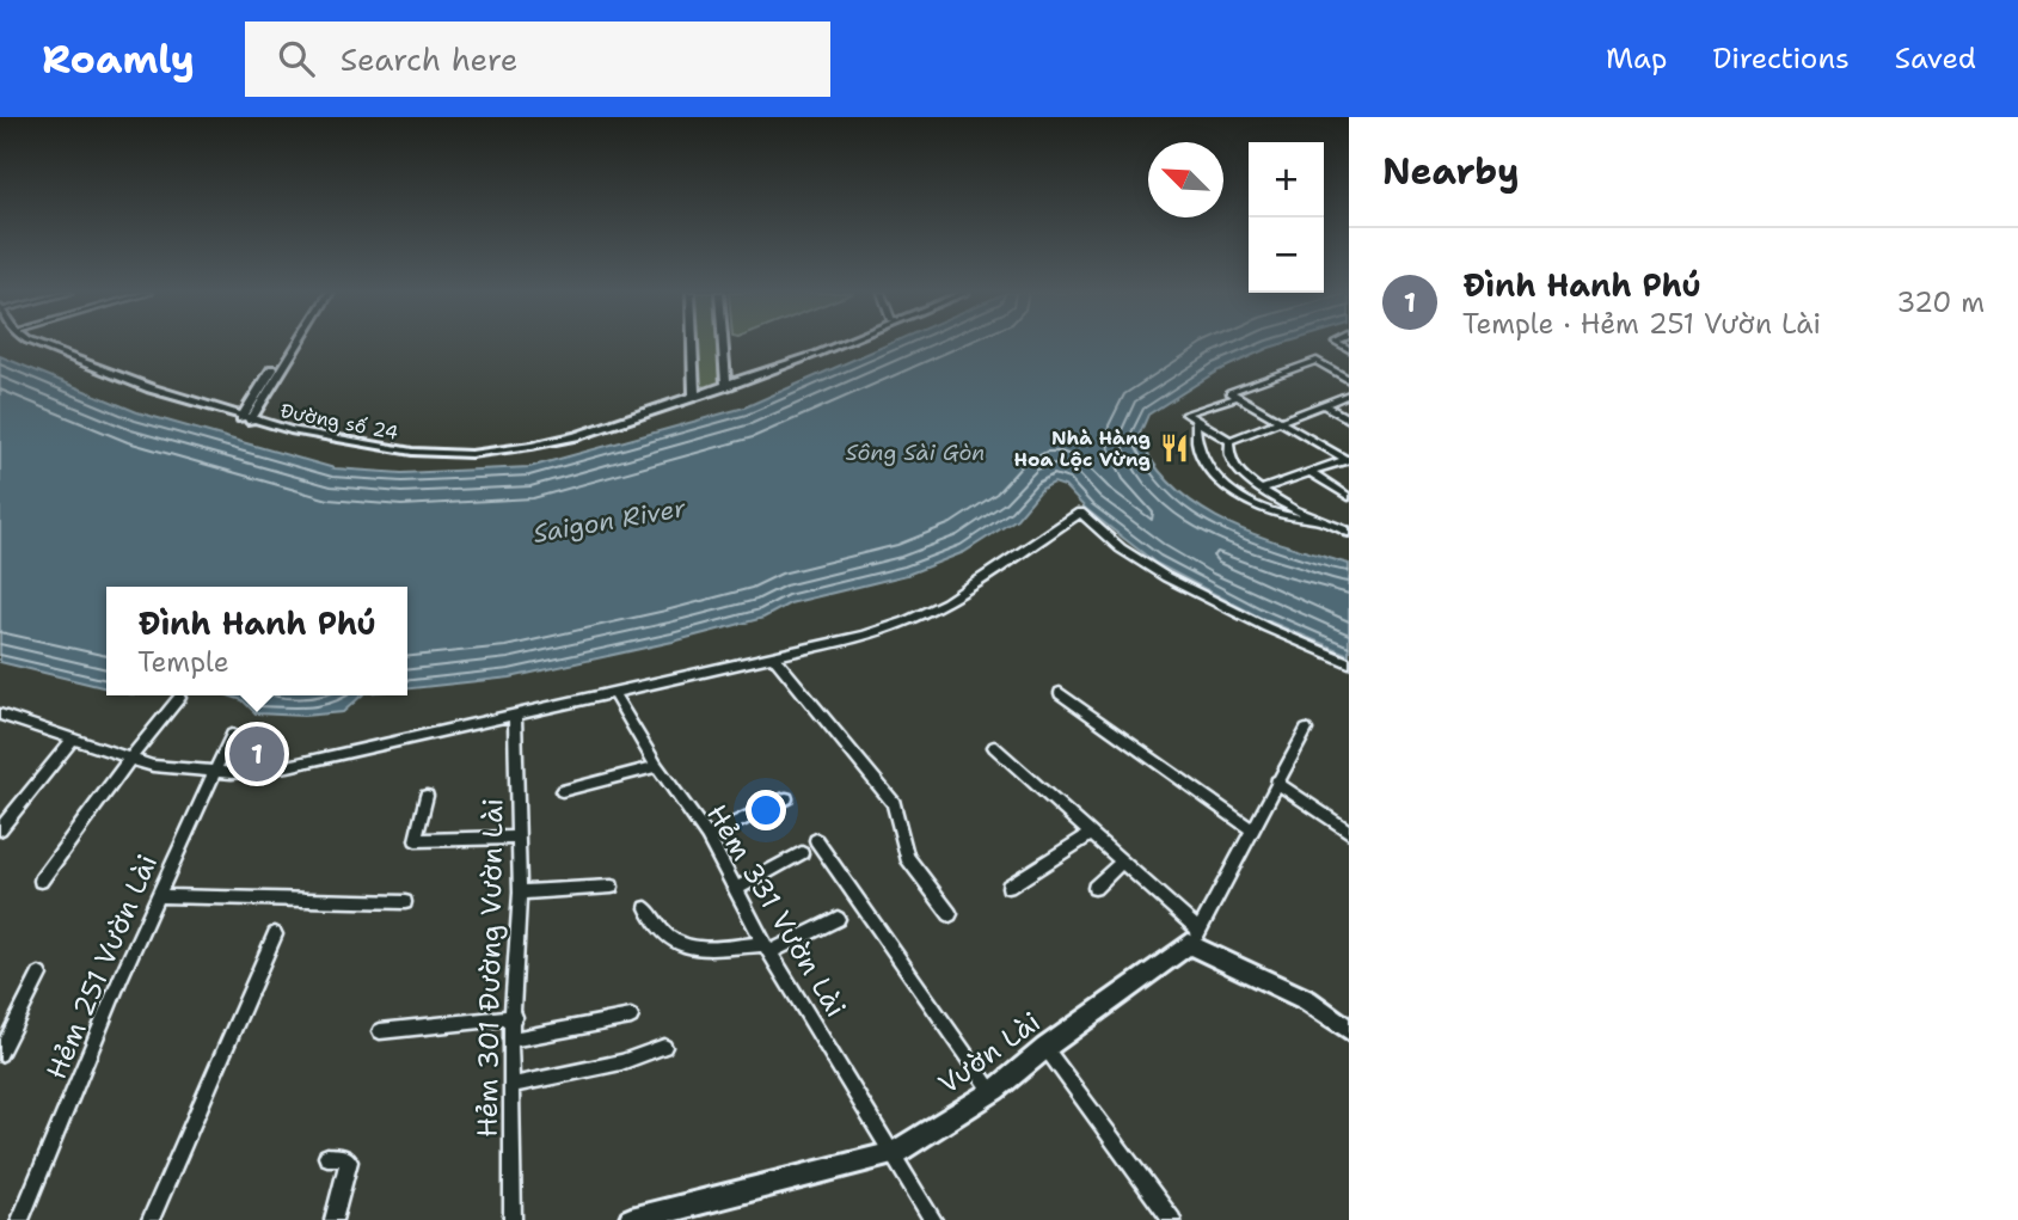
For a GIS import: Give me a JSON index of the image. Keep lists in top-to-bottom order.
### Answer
{
  "streets": {
    "main road": ["Vườn Lài"],
    "street": [
      "Đường số 24",
      "Hẻm 331 Vườn Lài",
      "Hẻm 251 Vườn Lài",
      "Hẻm 301 Đường Vườn Lài"
    ]
  },
  "crossings": [
    ["Hẻm 331 Vườn Lài", "Vườn Lài"]
  ],
  "water": ["Sông Sài Gòn", "Saigon River"],
  "places": {
    "restaurant": ["Nhà Hàng Hoa Lộc Vừng"]
  },
  "north": "top left",
  "page": {
    "header": "Roamly",
    "search": "Search here",
    "nav": ["Map", "Directions", "Saved"],
    "heading": "Nearby",
    "map_buttons": ["+", "−"],
    "list": [
      {
        "mark": "1",
        "name": "Đình Hanh Phú",
        "note": "Temple · Hẻm 251 Vườn Lài",
        "value": "320 m"
      }
    ],
    "popup": ["Đình Hanh Phú", "Temple"],
    "pins": "1"
  }
}
